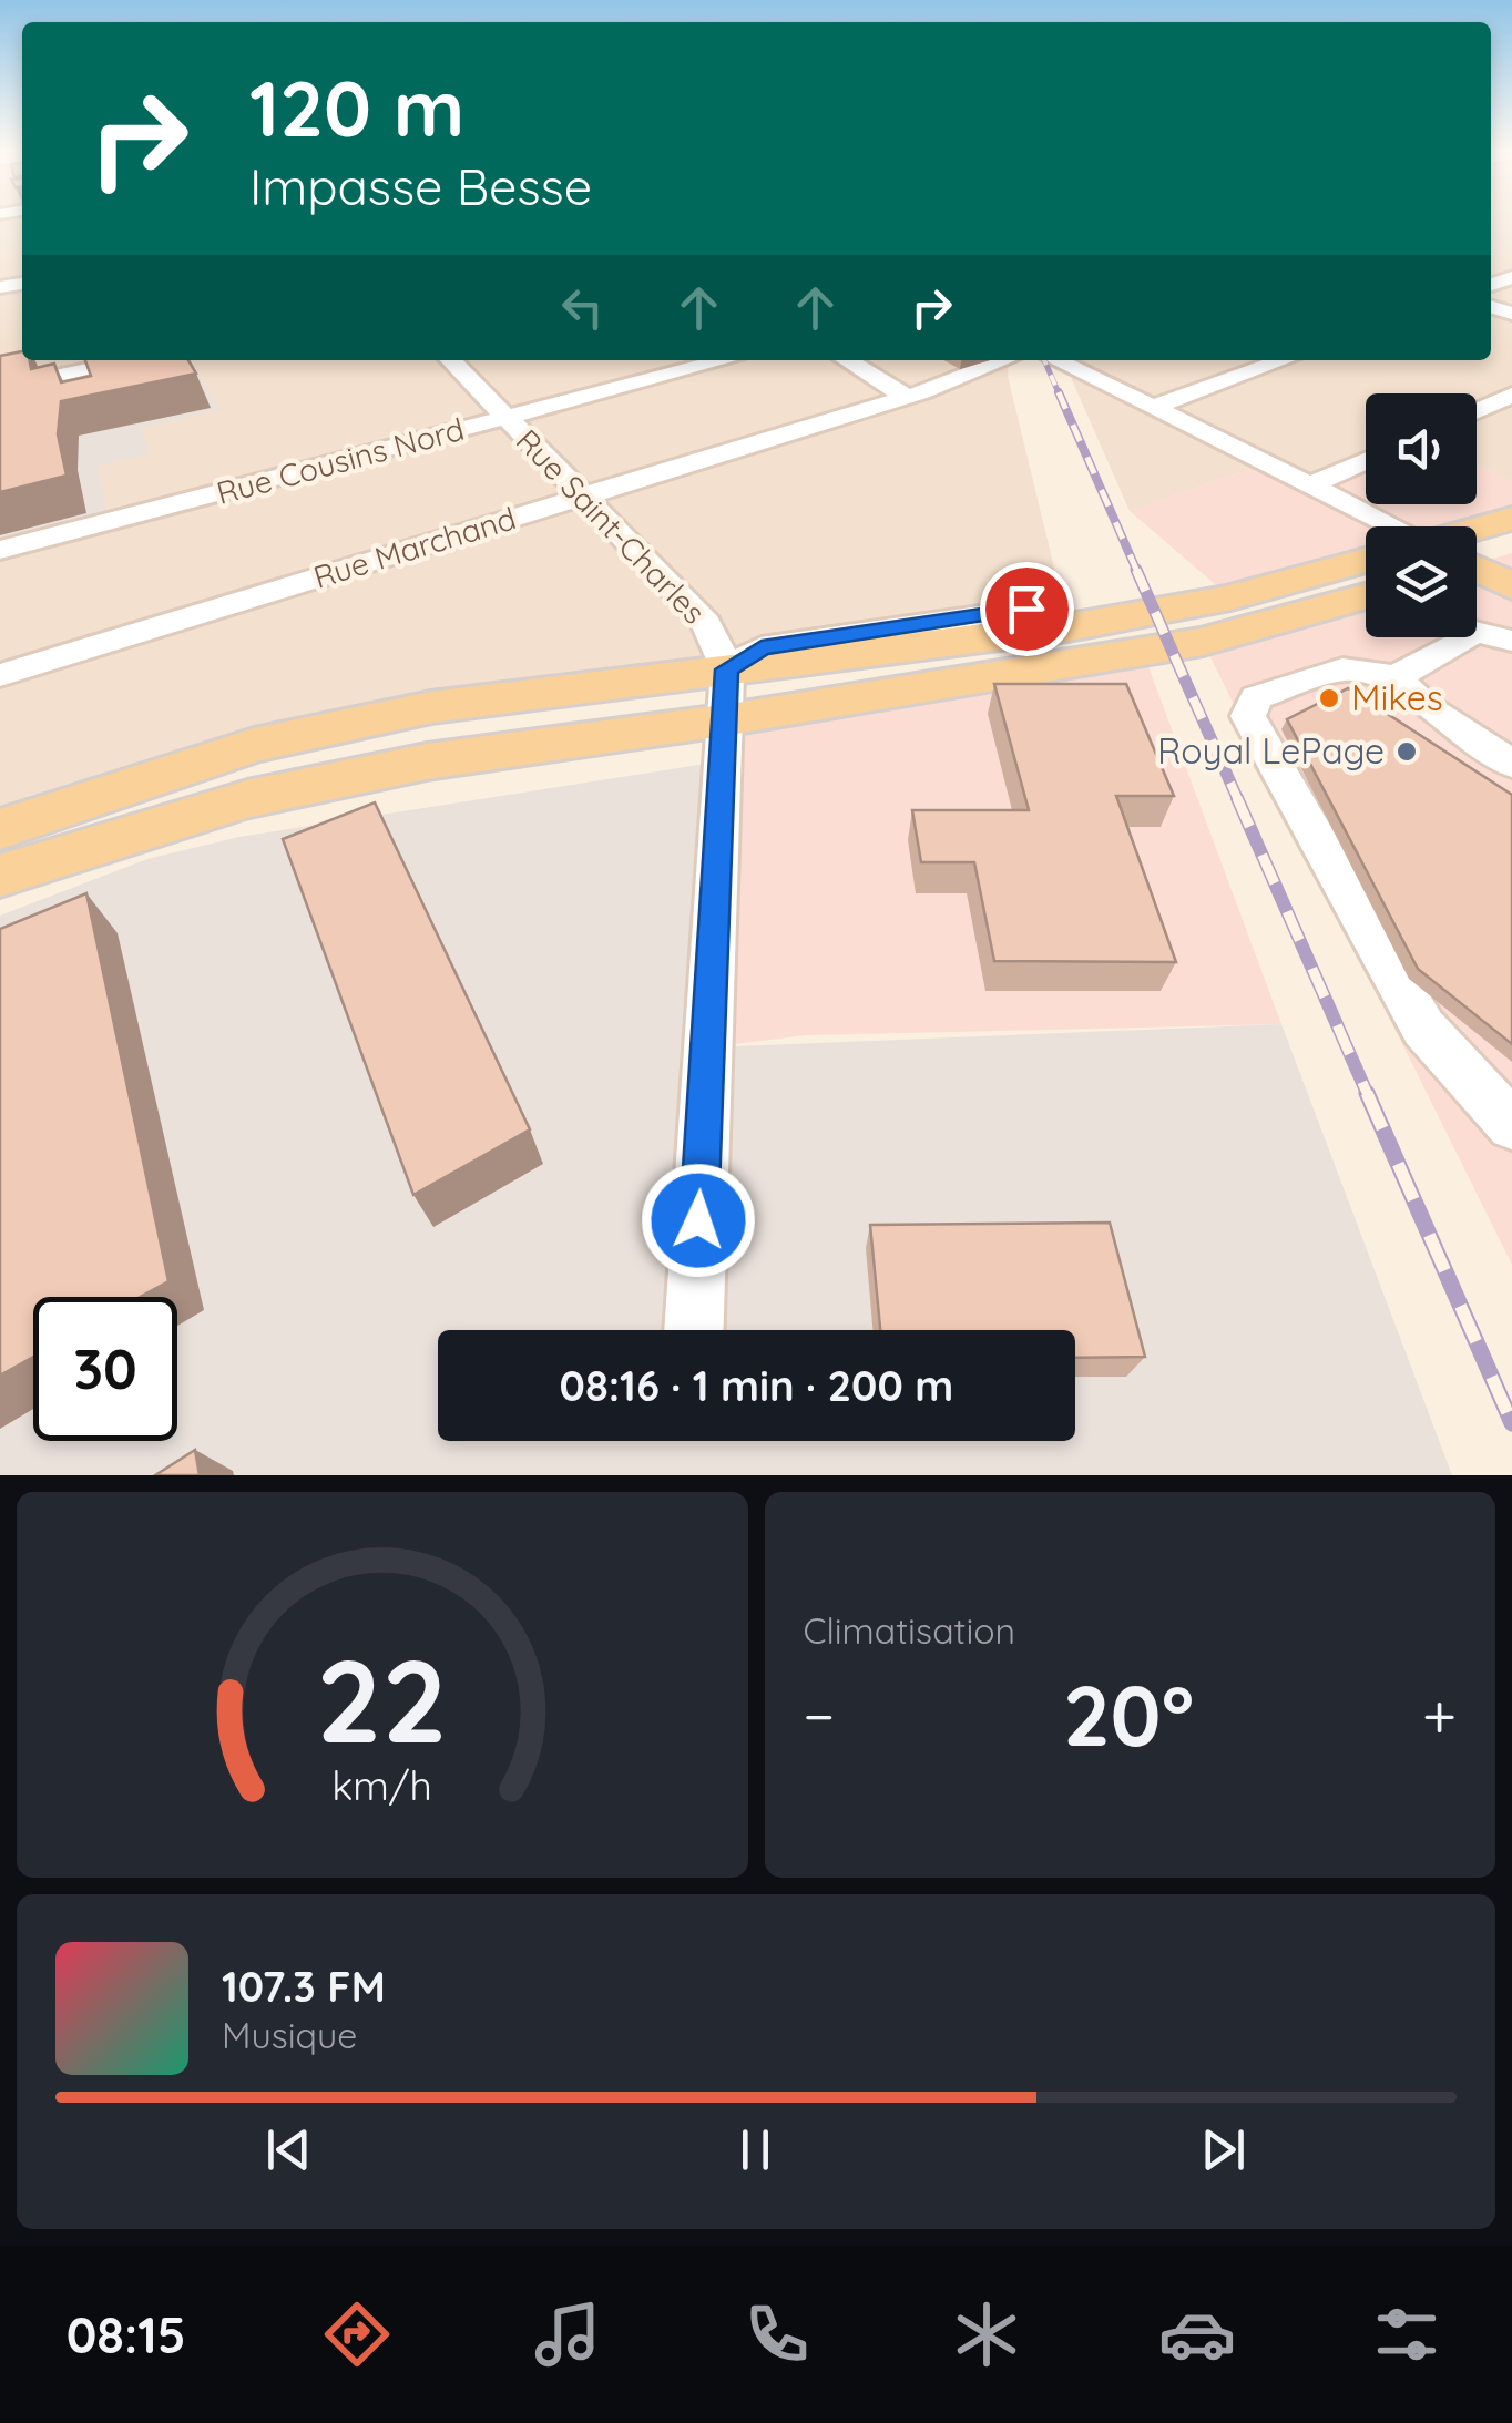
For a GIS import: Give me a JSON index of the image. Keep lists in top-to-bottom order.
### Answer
{
  "streets": {
    "street": ["Rue Cousins Nord", "Rue Saint-Charles", "Rue Marchand"]
  },
  "crossings": [
    ["Rue Cousins Nord", "Rue Saint-Charles"],
    ["Rue Saint-Charles", "Rue Marchand"]
  ],
  "places": ["Mikes", "Royal LePage"],
  "page": {
    "turn": ["120 m", "Impasse Besse"],
    "limit": "30",
    "trip": "08:16 · 1 min · 200 m",
    "tile": "Climatisation",
    "heat": ["−", "20°", "+"],
    "song": ["107.3 FM", "Musique"],
    "tabs": "08:15",
    "gauge": ["22", "km/h"]
  }
}
